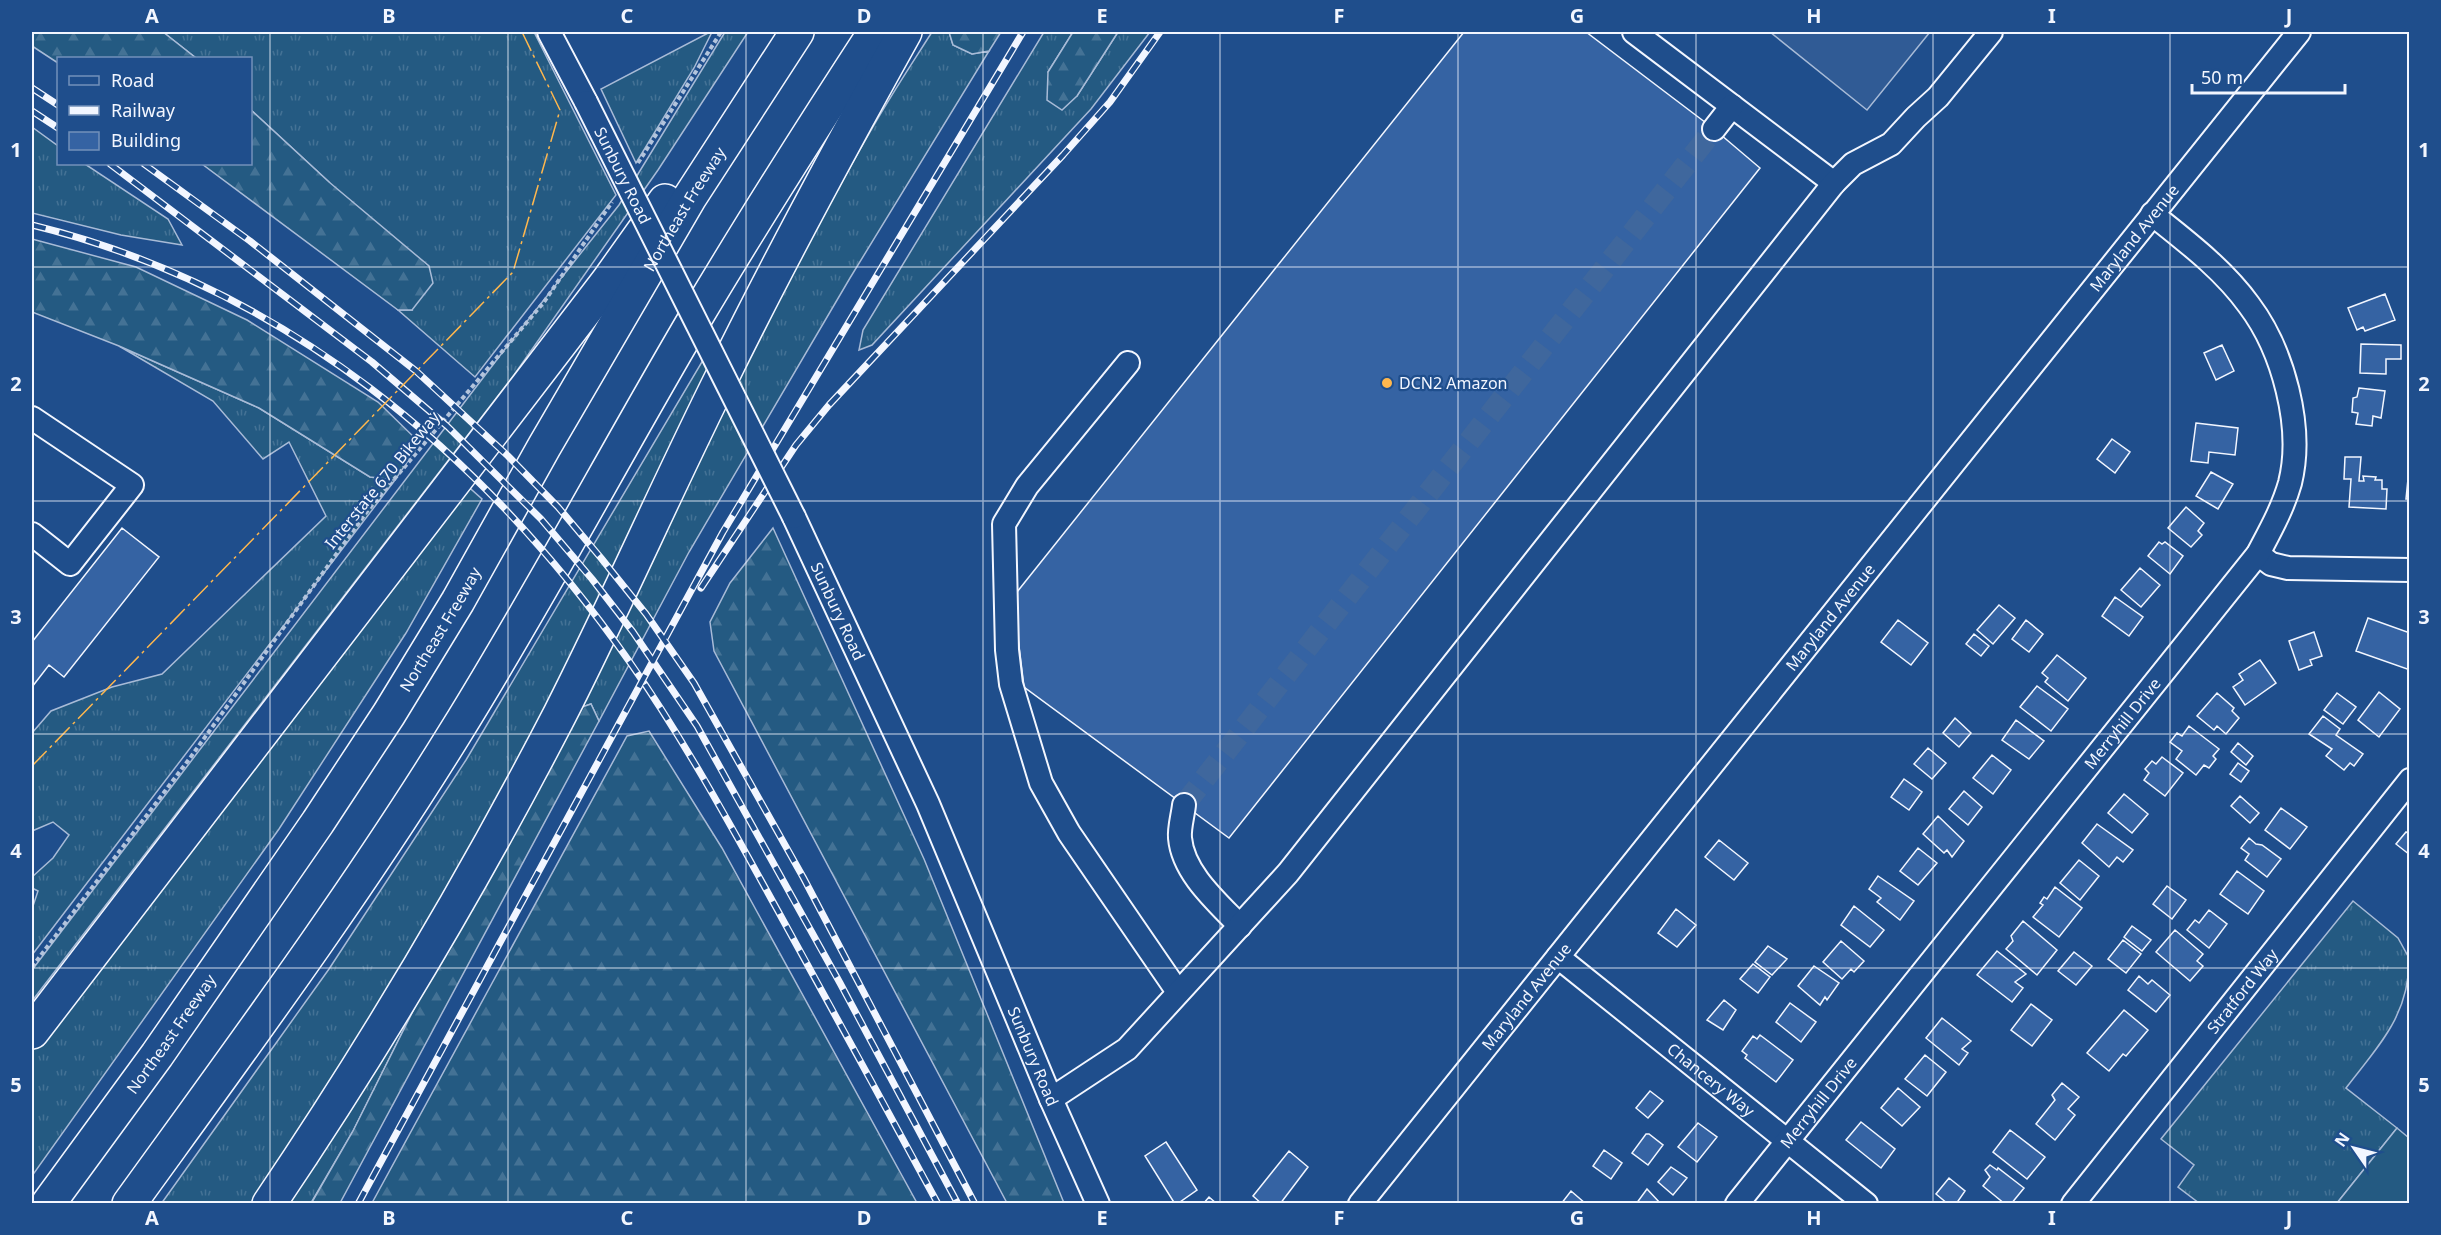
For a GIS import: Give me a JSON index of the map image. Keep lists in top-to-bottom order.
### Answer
{
  "streets": {
    "highway": ["Northeast Freeway"],
    "street": [
      "Sunbury Road",
      "Maryland Avenue",
      "Merryhill Drive",
      "Stratford Way",
      "Chancery Way"
    ],
    "path": ["Interstate 670 Bikeway"]
  },
  "crossings": [
    ["Maryland Avenue", "Merryhill Drive"],
    ["Maryland Avenue", "Chancery Way"],
    ["Merryhill Drive", "Chancery Way"]
  ],
  "places": ["DCN2 Amazon"],
  "legend": ["Road", "Railway", "Building"],
  "scale_bar": "50 m",
  "north": "top left",
  "grid": {
    "columns": [
      "A",
      "B",
      "C",
      "D",
      "E",
      "F",
      "G",
      "H",
      "I",
      "J"
    ],
    "rows": [
      "1",
      "2",
      "3",
      "4",
      "5"
    ]
  }
}
